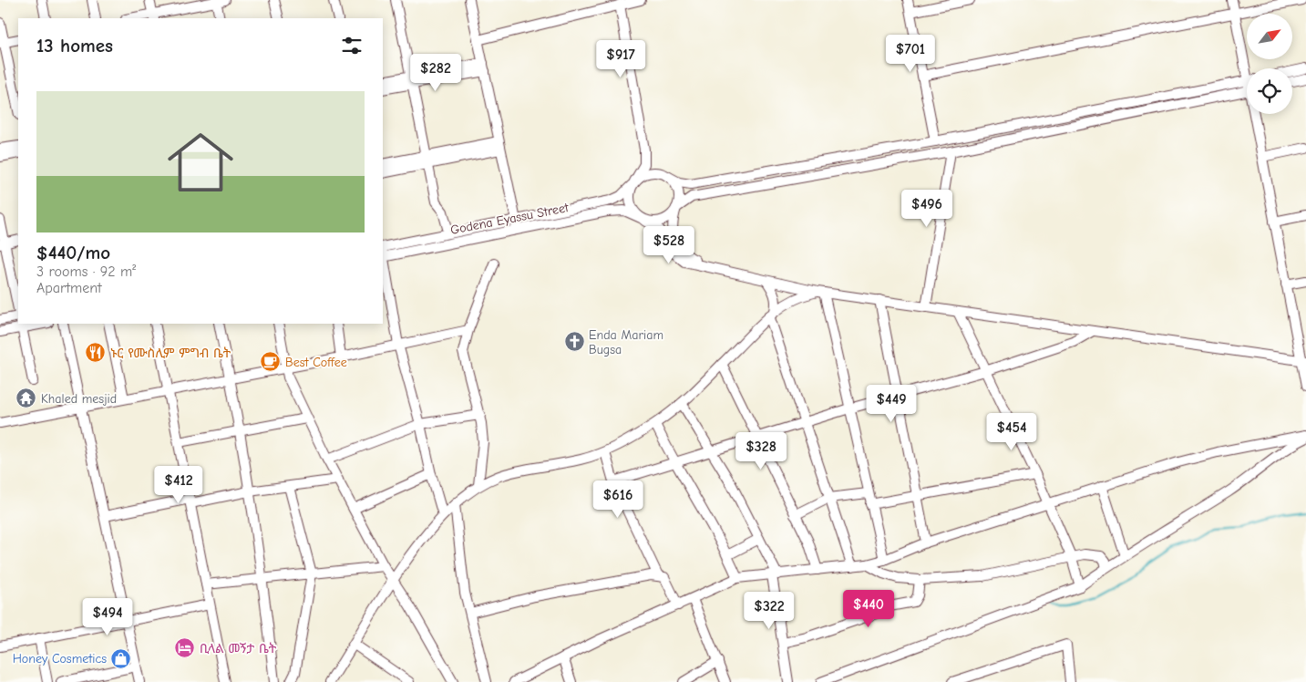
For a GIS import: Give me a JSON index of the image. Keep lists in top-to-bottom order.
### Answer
{
  "streets": {
    "street": ["Godena Eyassu Street"]
  },
  "places": {
    "church": ["Enda Mariam Bugsa"],
    "restaurant": ["ኑር የሙስሊም ምግብ ቤት"],
    "cafe": ["Best Coffee"],
    "temple": ["Khaled mesjid"],
    "hotel": ["ቢላል መኝታ ቤት"],
    "shop": ["Honey Cosmetics"]
  },
  "north": "top right",
  "page": {
    "heading": "13 homes",
    "price": [
      "$701",
      "$917",
      "$282",
      "$496",
      "$528",
      "$449",
      "$454",
      "$328",
      "$412",
      "$616",
      "$440",
      "$322",
      "$494"
    ],
    "list": [
      {
        "name": "$440/mo",
        "note": "3 rooms · 92 m² · Apartment"
      }
    ]
  }
}
